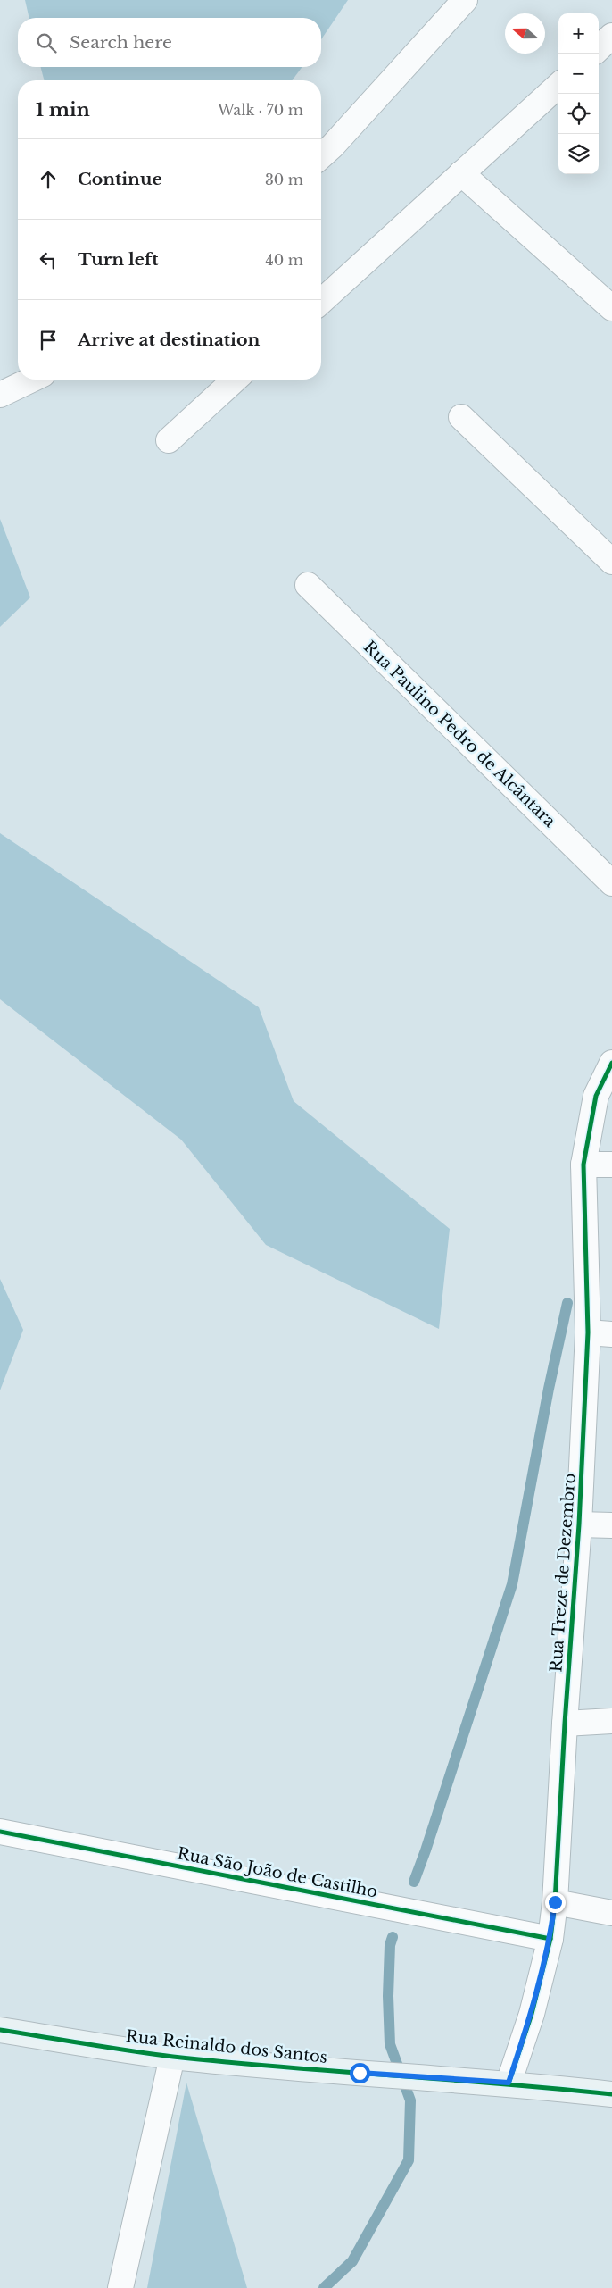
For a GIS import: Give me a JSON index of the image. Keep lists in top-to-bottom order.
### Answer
{
  "streets": {
    "street": [
      "Rua Paulino Pedro de Alcântara",
      "Rua Treze de Dezembro",
      "Rua São João de Castilho",
      "Rua Reinaldo dos Santos"
    ]
  },
  "crossings": [
    ["Rua Treze de Dezembro", "Rua São João de Castilho"],
    ["Rua Treze de Dezembro", "Rua Reinaldo dos Santos"]
  ],
  "north": "left",
  "page": {
    "map_buttons": ["+", "−"],
    "search": "Search here",
    "heading": ["1 min", "Walk · 70 m"],
    "list": [
      ["Continue", "30 m"],
      ["Turn left", "40 m"],
      "Arrive at destination"
    ]
  }
}
